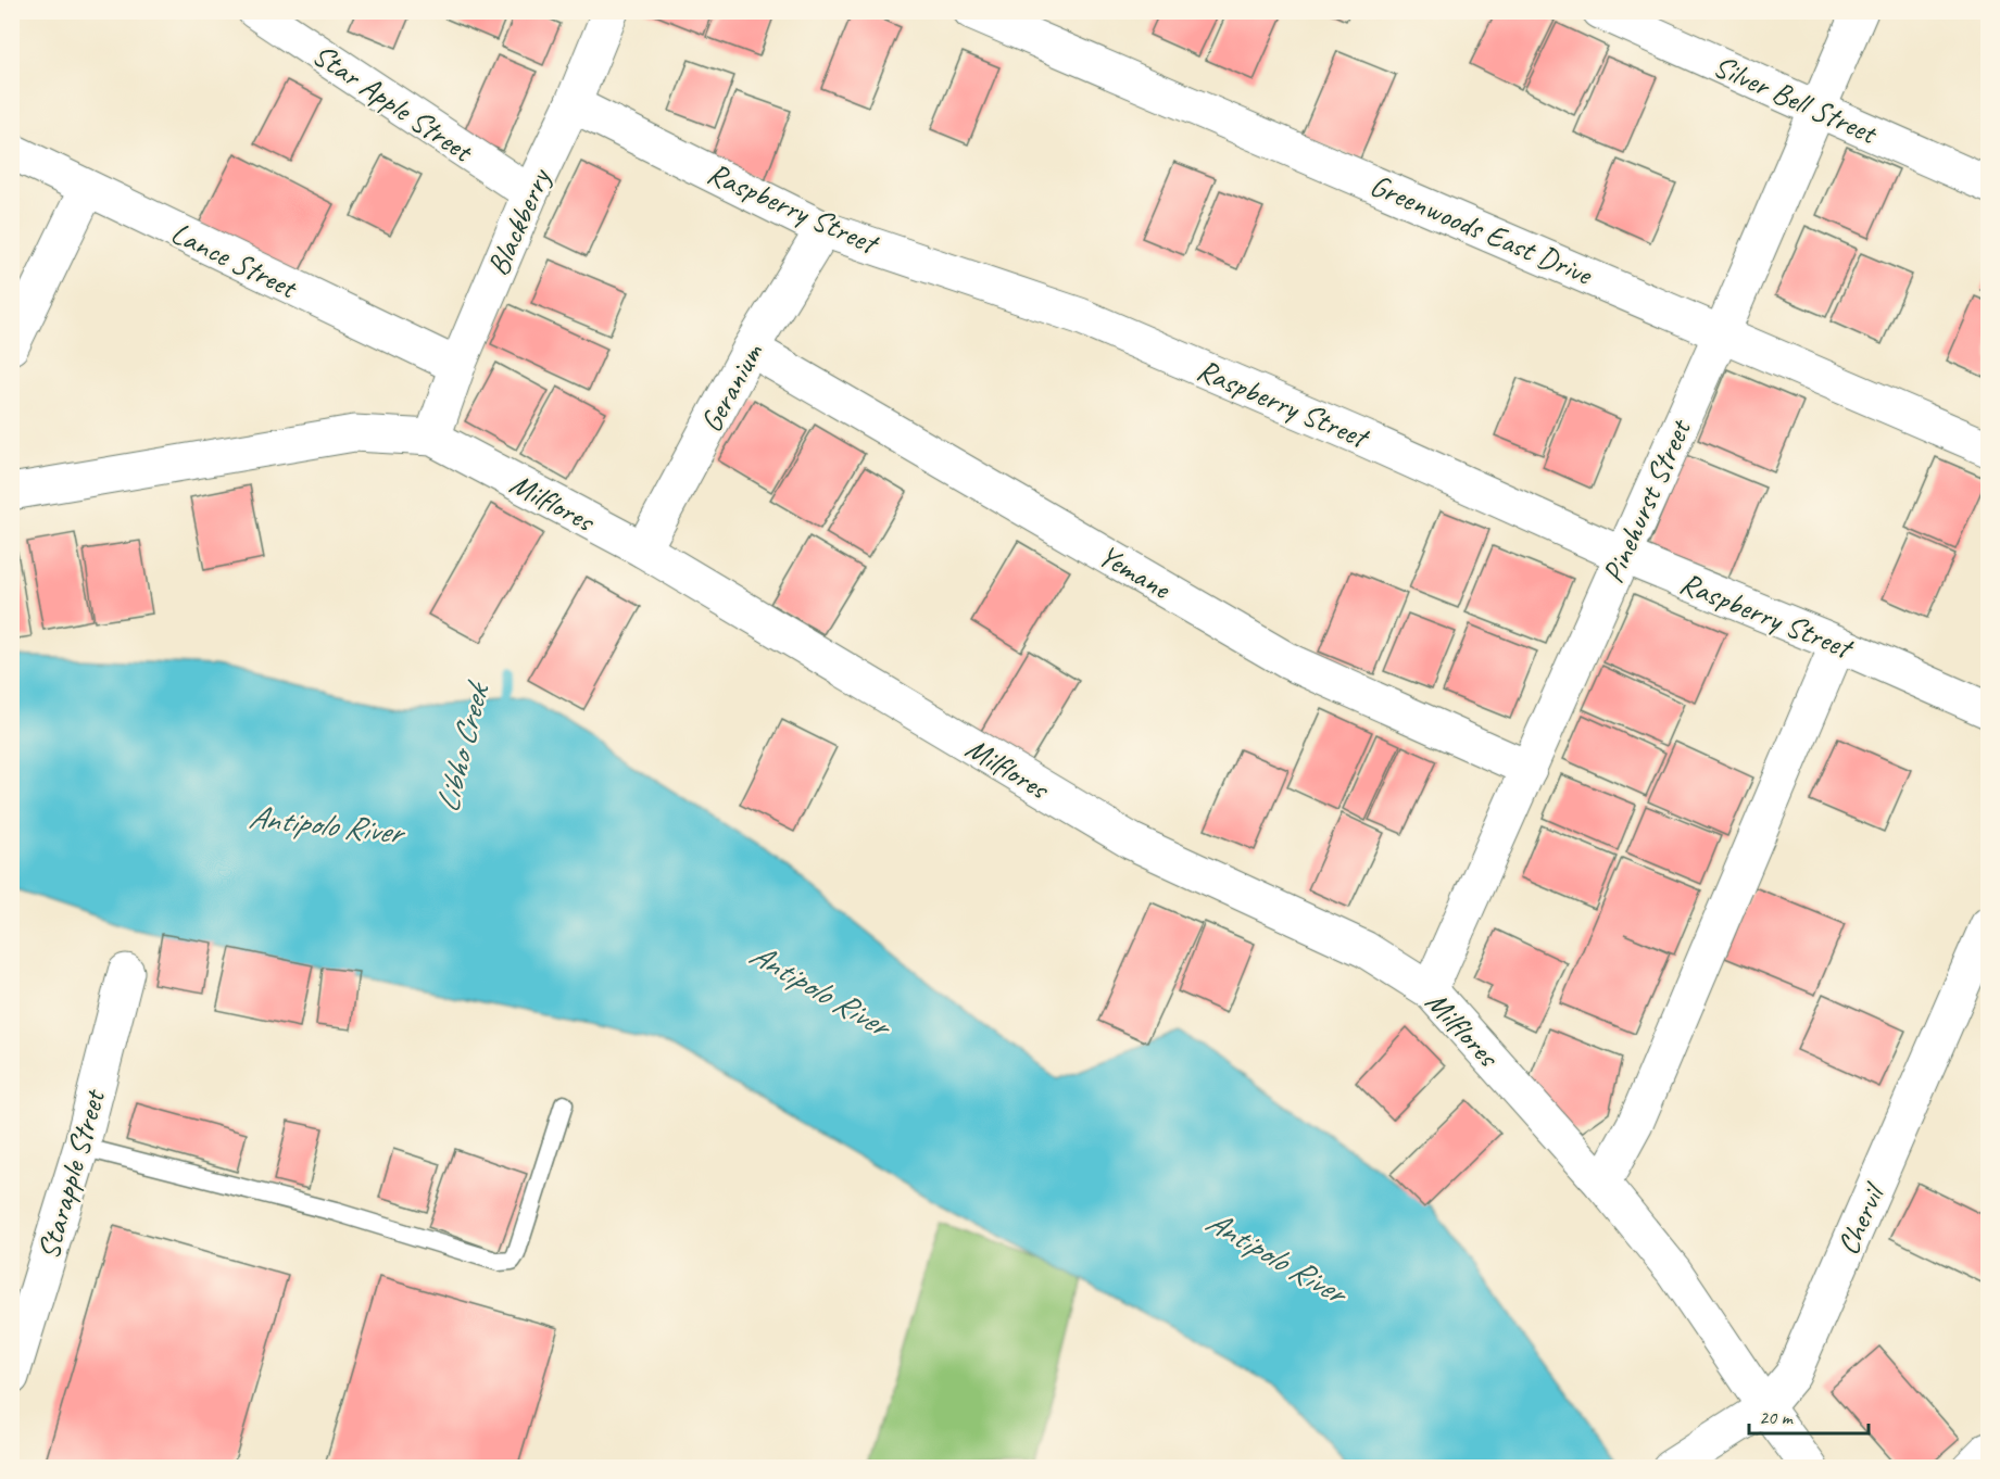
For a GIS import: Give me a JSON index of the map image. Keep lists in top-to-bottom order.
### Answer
{
  "streets": {
    "street": [
      "Silver Bell Street",
      "Star Apple Street",
      "Raspberry Street",
      "Blackberry",
      "Greenwoods East Drive",
      "Lance Street",
      "Geranium",
      "Milflores",
      "Pinehurst Street",
      "Yemane",
      "Starapple Street",
      "Chervil"
    ]
  },
  "crossings": [
    ["Silver Bell Street", "Pinehurst Street"],
    ["Star Apple Street", "Blackberry"],
    ["Raspberry Street", "Blackberry"],
    ["Raspberry Street", "Geranium"],
    ["Raspberry Street", "Pinehurst Street"],
    ["Blackberry", "Lance Street"],
    ["Blackberry", "Milflores"],
    ["Greenwoods East Drive", "Pinehurst Street"],
    ["Geranium", "Milflores"],
    ["Geranium", "Yemane"],
    ["Milflores", "Pinehurst Street"],
    ["Milflores", "Chervil"],
    ["Pinehurst Street", "Yemane"]
  ],
  "water": ["Libho Creek", "Antipolo River"],
  "scale_bar": "20 m"
}
